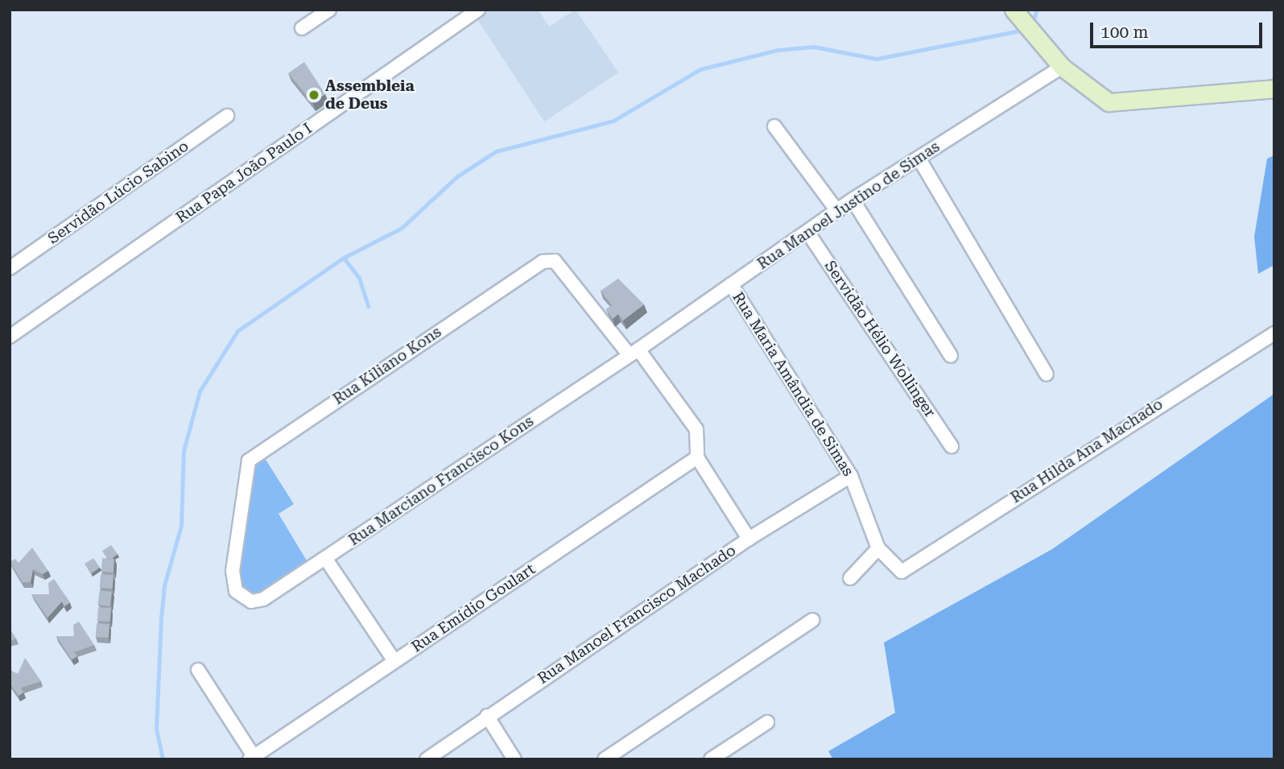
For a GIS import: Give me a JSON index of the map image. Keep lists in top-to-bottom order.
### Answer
{
  "streets": {
    "street": [
      "Rua Papa João Paulo I",
      "Servidão Lúcio Sabino",
      "Rua Manoel Justino de Simas",
      "Servidão Hélio Wollinger",
      "Rua Kiliano Kons",
      "Rua Maria Amândia de Simas",
      "Rua Hilda Ana Machado",
      "Rua Marciano Francisco Kons",
      "Rua Emídio Goulart",
      "Rua Manoel Francisco Machado"
    ]
  },
  "crossings": [
    ["Rua Manoel Justino de Simas", "Servidão Hélio Wollinger"],
    ["Rua Manoel Justino de Simas", "Rua Kiliano Kons"],
    ["Rua Manoel Justino de Simas", "Rua Maria Amândia de Simas"],
    ["Rua Manoel Justino de Simas", "Rua Marciano Francisco Kons"],
    ["Rua Kiliano Kons", "Rua Marciano Francisco Kons"],
    ["Rua Maria Amândia de Simas", "Rua Hilda Ana Machado"],
    ["Rua Maria Amândia de Simas", "Rua Manoel Francisco Machado"]
  ],
  "places": ["Assembleia de Deus"],
  "scale_bar": "100 m"
}
